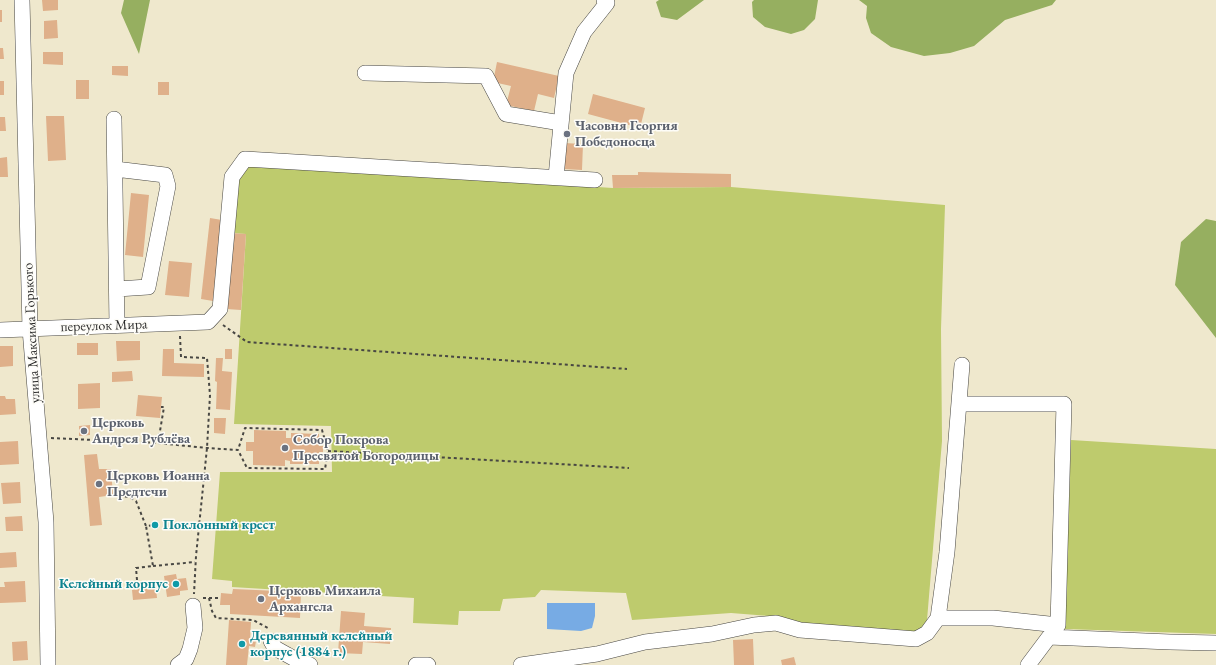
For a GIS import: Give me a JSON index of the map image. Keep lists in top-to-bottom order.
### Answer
{
  "streets": {
    "street": ["переулок Мира", "улица Максима Горького"]
  },
  "crossings": [
    ["переулок Мира", "улица Максима Горького"]
  ],
  "places": [
    "Часовня Георгия Победоносца",
    "Церковь Андрея Рублёва",
    "Собор Покрова Пресвятой Богородицы",
    "Церковь Иоанна Предтечи",
    "Поклонный крест",
    "Келейный корпус",
    "Церковь Михаила Архангела",
    "Деревянный келейный корпус (1884 г.)"
  ]
}
